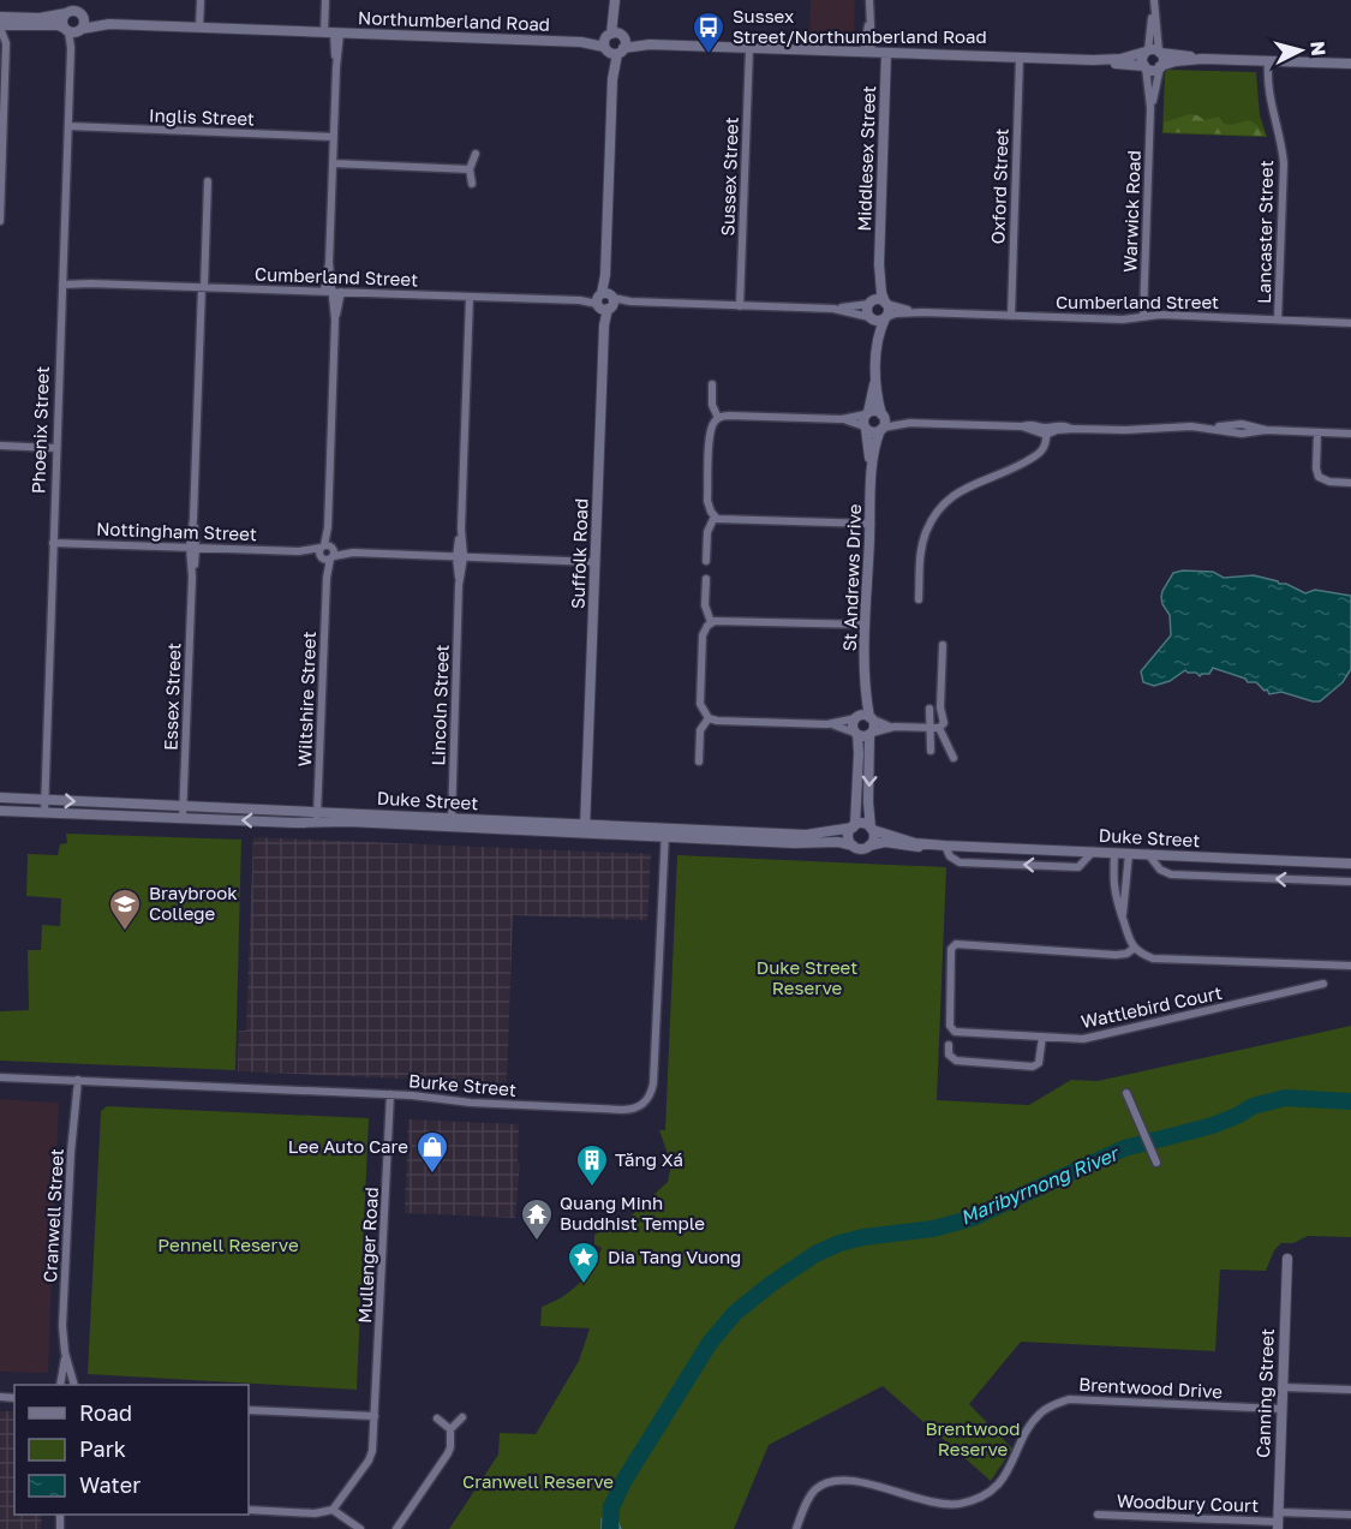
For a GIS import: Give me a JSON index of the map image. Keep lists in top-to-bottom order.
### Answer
{
  "streets": {
    "street": [
      "Northumberland Road",
      "Inglis Street",
      "Middlesex Street",
      "Sussex Street",
      "Oxford Street",
      "Warwick Road",
      "Lancaster Street",
      "Cumberland Street",
      "Phoenix Street",
      "Nottingham Street",
      "Suffolk Road",
      "St Andrews Drive",
      "Essex Street",
      "Wiltshire Street",
      "Lincoln Street",
      "Duke Street",
      "Wattlebird Court",
      "Burke Street",
      "Cranwell Street",
      "Mullenger Road",
      "Brentwood Drive",
      "Canning Street",
      "Woodbury Court"
    ]
  },
  "crossings": [
    ["Northumberland Road", "Middlesex Street"],
    ["Northumberland Road", "Sussex Street"],
    ["Northumberland Road", "Oxford Street"],
    ["Northumberland Road", "Warwick Road"],
    ["Northumberland Road", "Phoenix Street"],
    ["Northumberland Road", "Suffolk Road"],
    ["Northumberland Road", "Wiltshire Street"],
    ["Inglis Street", "Phoenix Street"],
    ["Inglis Street", "Wiltshire Street"],
    ["Middlesex Street", "Cumberland Street"],
    ["Sussex Street", "Cumberland Street"],
    ["Oxford Street", "Cumberland Street"],
    ["Warwick Road", "Cumberland Street"],
    ["Lancaster Street", "Cumberland Street"],
    ["Cumberland Street", "Phoenix Street"],
    ["Cumberland Street", "Suffolk Road"],
    ["Cumberland Street", "Essex Street"],
    ["Cumberland Street", "Wiltshire Street"],
    ["Cumberland Street", "Lincoln Street"],
    ["Phoenix Street", "Nottingham Street"],
    ["Phoenix Street", "Duke Street"],
    ["Nottingham Street", "Suffolk Road"],
    ["Nottingham Street", "Essex Street"],
    ["Nottingham Street", "Wiltshire Street"],
    ["Nottingham Street", "Lincoln Street"],
    ["Suffolk Road", "Duke Street"],
    ["Essex Street", "Duke Street"],
    ["Wiltshire Street", "Duke Street"],
    ["Lincoln Street", "Duke Street"],
    ["Duke Street", "Burke Street"],
    ["Burke Street", "Cranwell Street"],
    ["Burke Street", "Mullenger Road"],
    ["Brentwood Drive", "Canning Street"],
    ["Canning Street", "Woodbury Court"]
  ],
  "water": ["Maribyrnong River"],
  "parks": [
    "Duke Street Reserve",
    "Pennell Reserve",
    "Brentwood Reserve",
    "Cranwell Reserve"
  ],
  "places": {
    "bus stop": ["Sussex Street/Northumberland Road"],
    "school or university": ["Braybrook College"],
    "shop": ["Lee Auto Care"],
    "building": ["Tăng Xá"],
    "temple": ["Quang Minh Buddhist Temple"],
    "place": ["Dia Tang Vuong"]
  },
  "legend": ["Road", "Park", "Water"],
  "north": "right"
}
